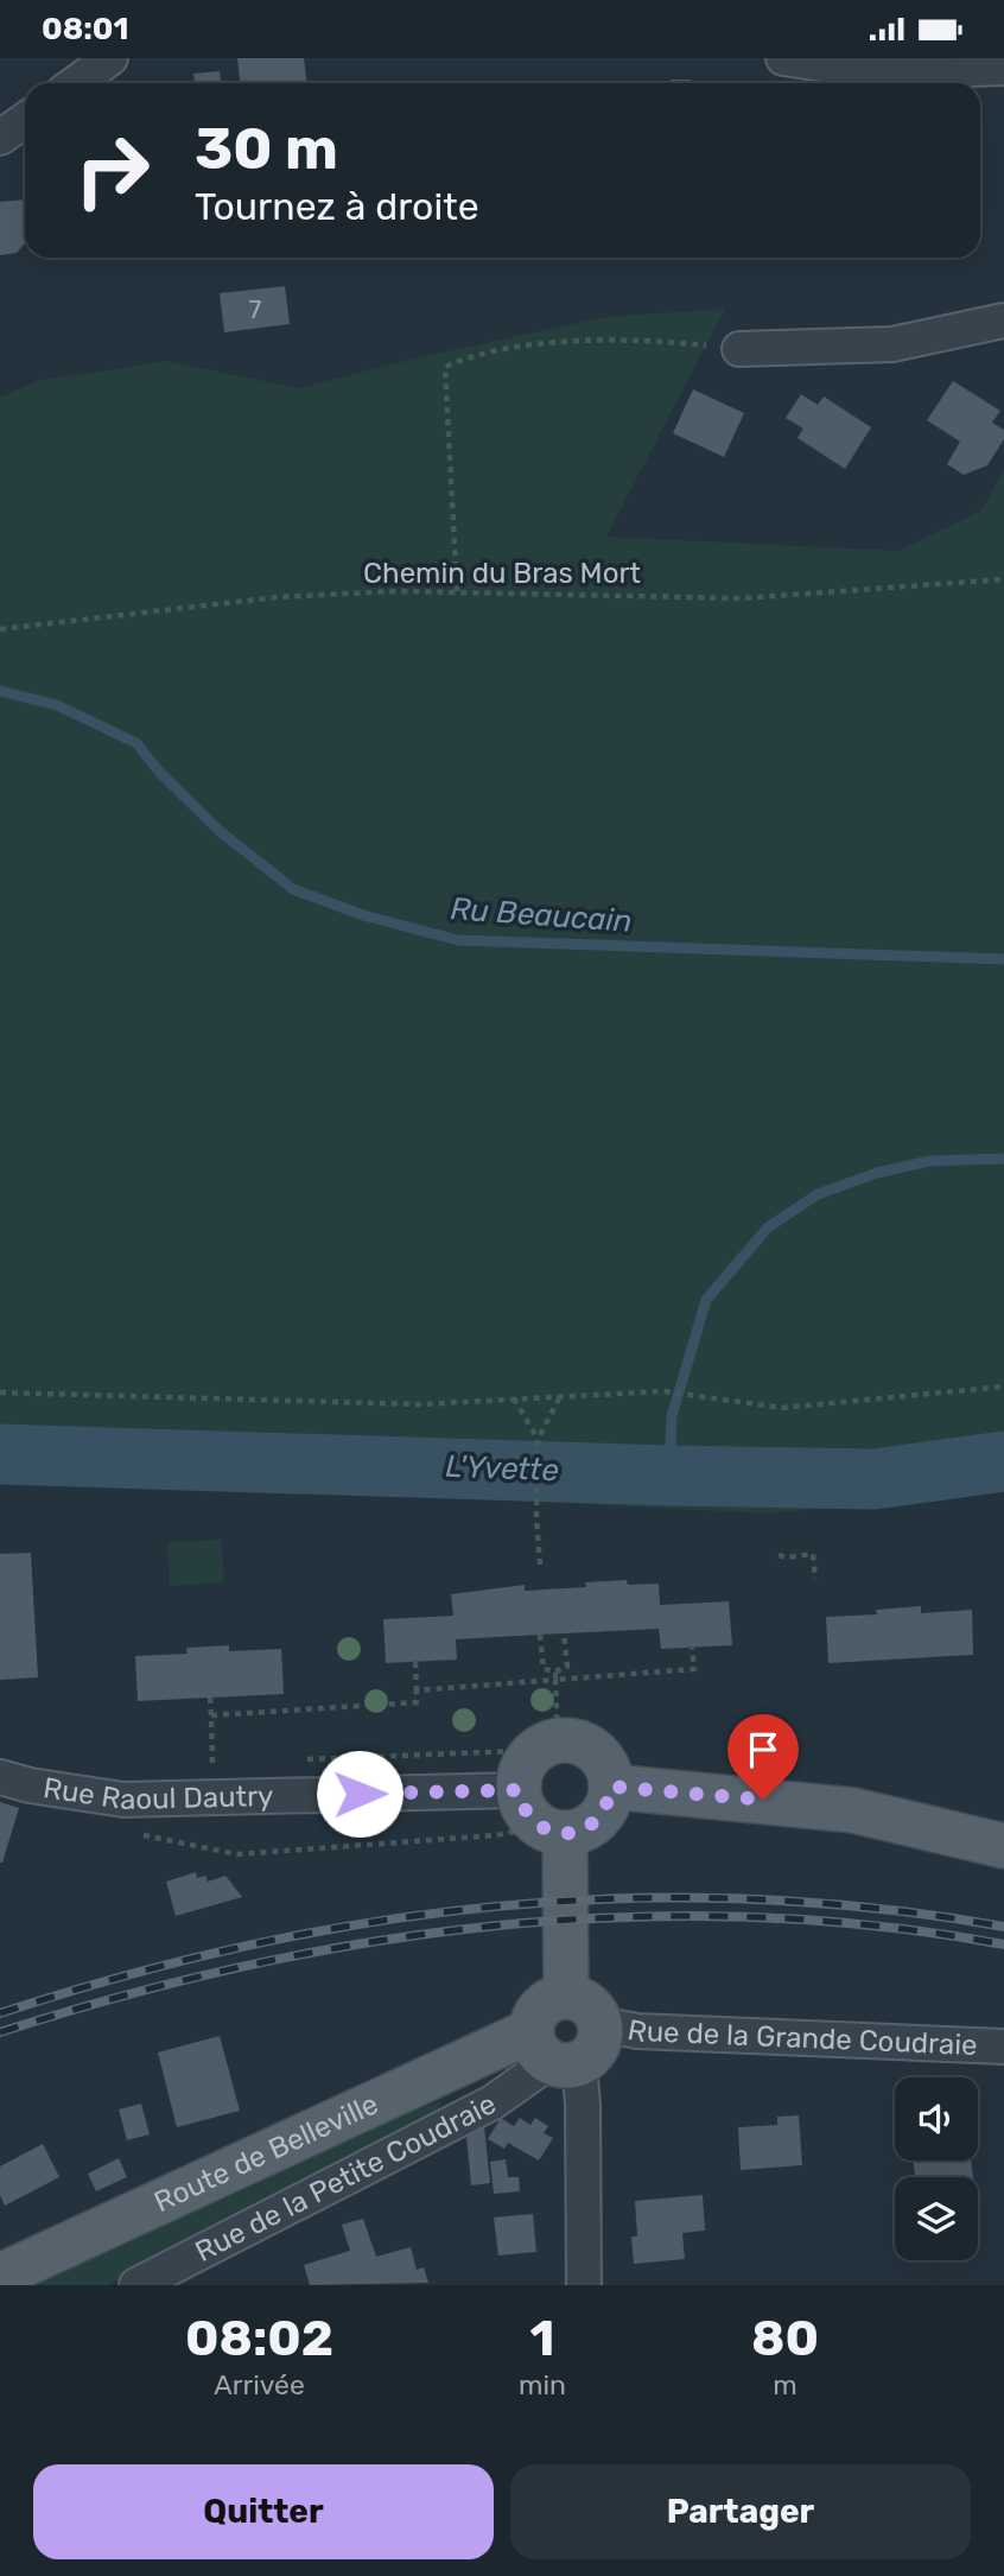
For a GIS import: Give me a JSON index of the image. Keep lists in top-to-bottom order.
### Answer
{
  "streets": {
    "main road": ["Route de Belleville"],
    "street": ["Rue Raoul Dautry", "Rue de la Grande Coudraie", "Rue de la Petite Coudraie"],
    "path": ["Chemin du Bras Mort"]
  },
  "crossings": [
    ["Rue de la Grande Coudraie", "Route de Belleville"],
    ["Rue de la Grande Coudraie", "Rue de la Petite Coudraie"],
    ["Route de Belleville", "Rue de la Petite Coudraie"]
  ],
  "water": ["Ru Beaucain", "L'Yvette"],
  "house_numbers": ["7"],
  "page": {
    "status": "08:01",
    "turn": ["30 m", "Tournez à droite"],
    "eta": [
      "08:02",
      "Arrivée",
      "1",
      "min",
      "80",
      "m"
    ],
    "buttons": ["Quitter", "Partager"]
  }
}
